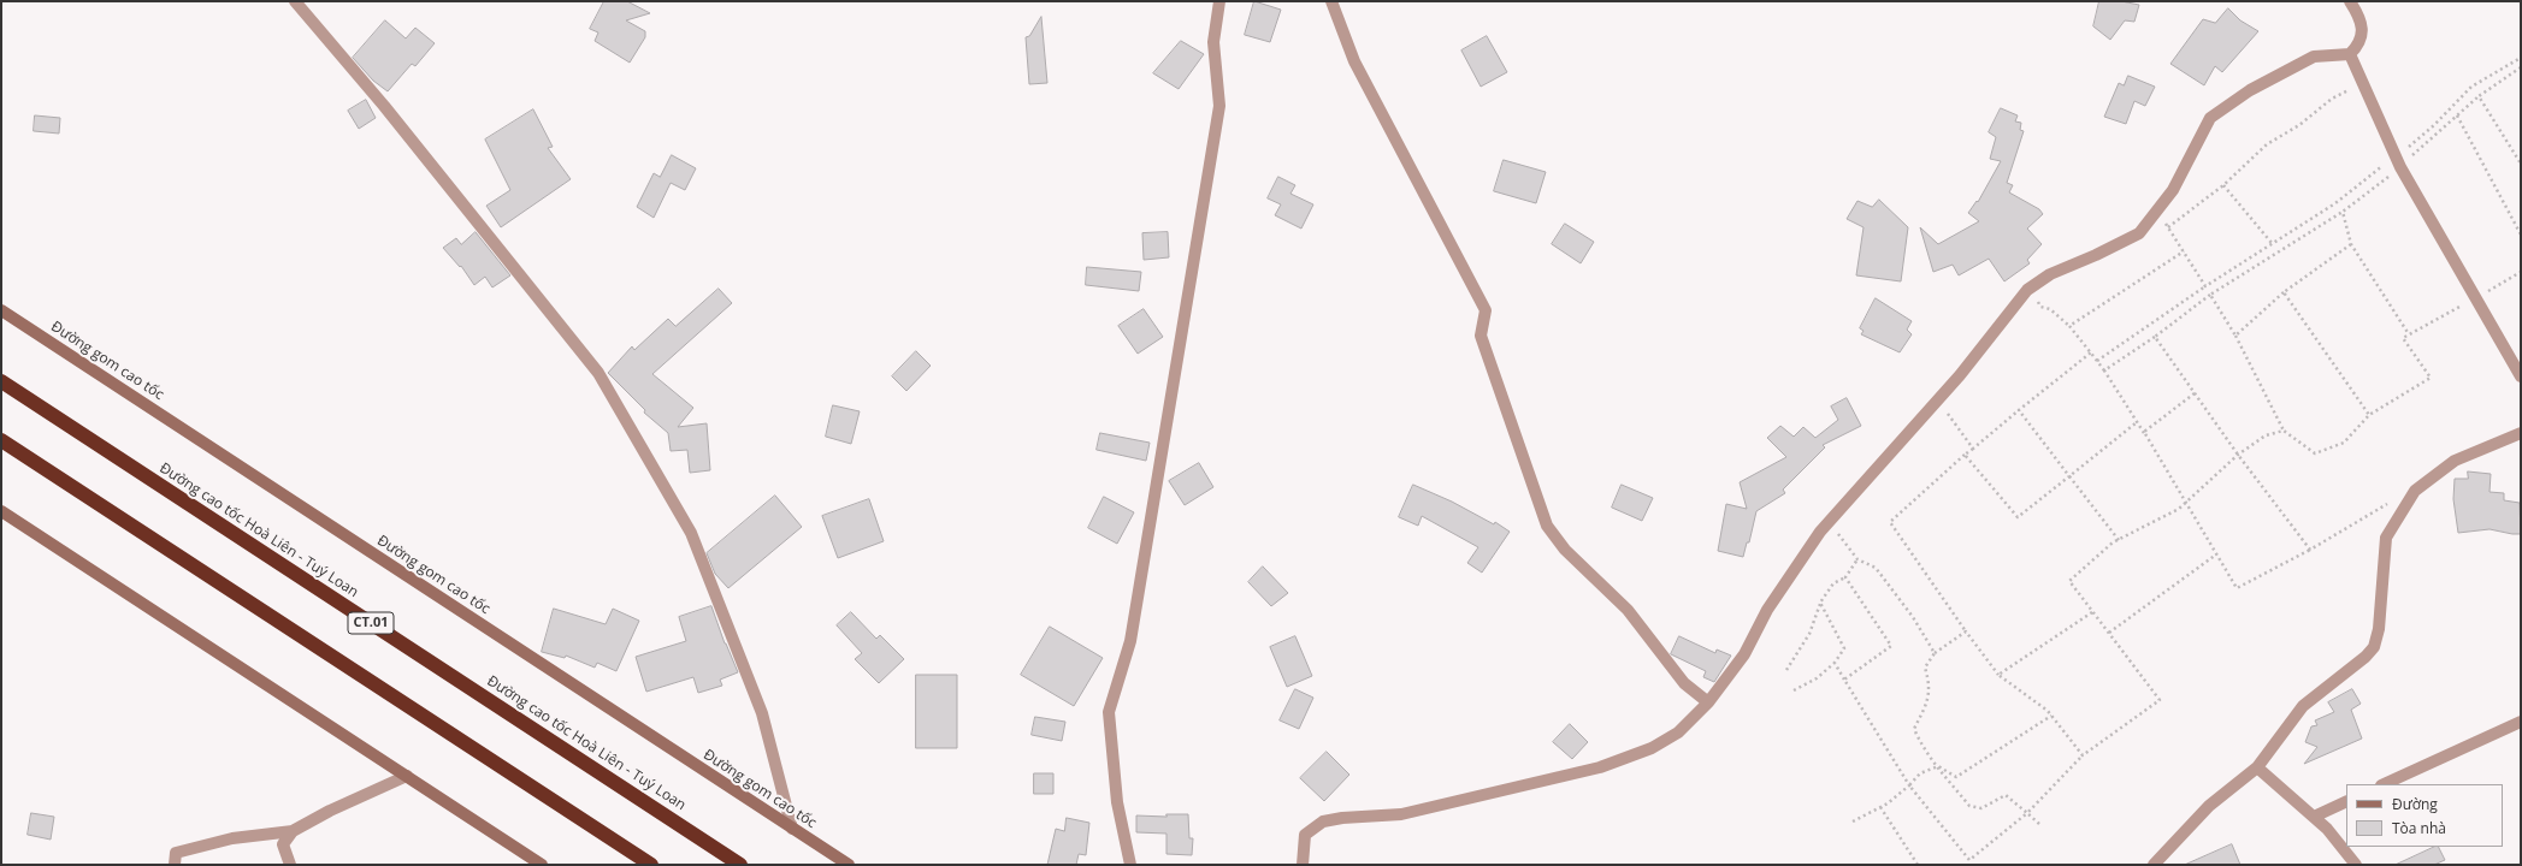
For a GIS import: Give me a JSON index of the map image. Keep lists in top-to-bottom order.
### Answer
{
  "streets": {
    "highway": ["Đường cao tốc Hoà Liên - Tuý Loan", "CT.01"],
    "main road": ["Đường gom cao tốc"]
  },
  "legend": ["Đường", "Tòa nhà"]
}
